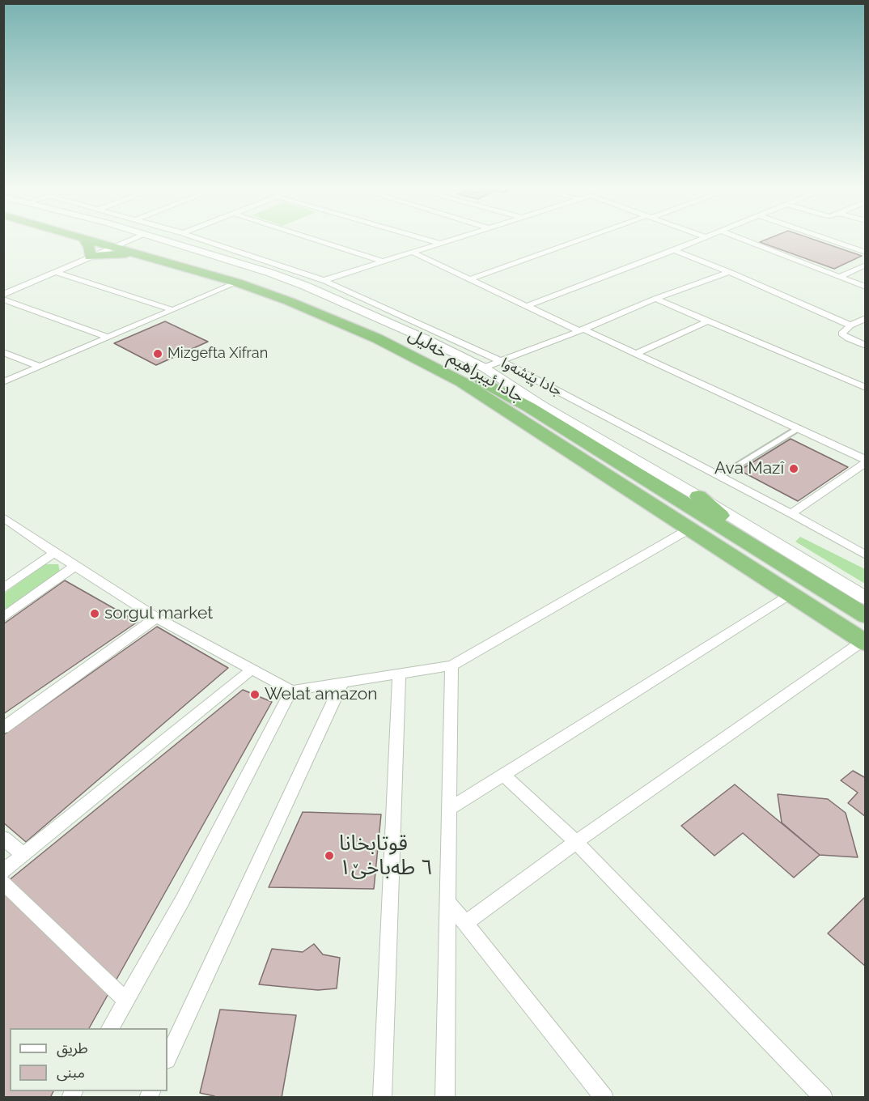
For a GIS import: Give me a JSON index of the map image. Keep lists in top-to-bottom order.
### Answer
{
  "streets": {
    "highway": ["جادا ئیبراهیم خەلیل"],
    "street": ["جادا پێشەوا"]
  },
  "places": [
    "Mizgefta Xifran",
    "Ava Mazî",
    "sorgul market",
    "Welat amazon",
    "قوتابخانا ۱٦ طەباخێ"
  ],
  "legend": ["طريق", "مبنى"]
}
